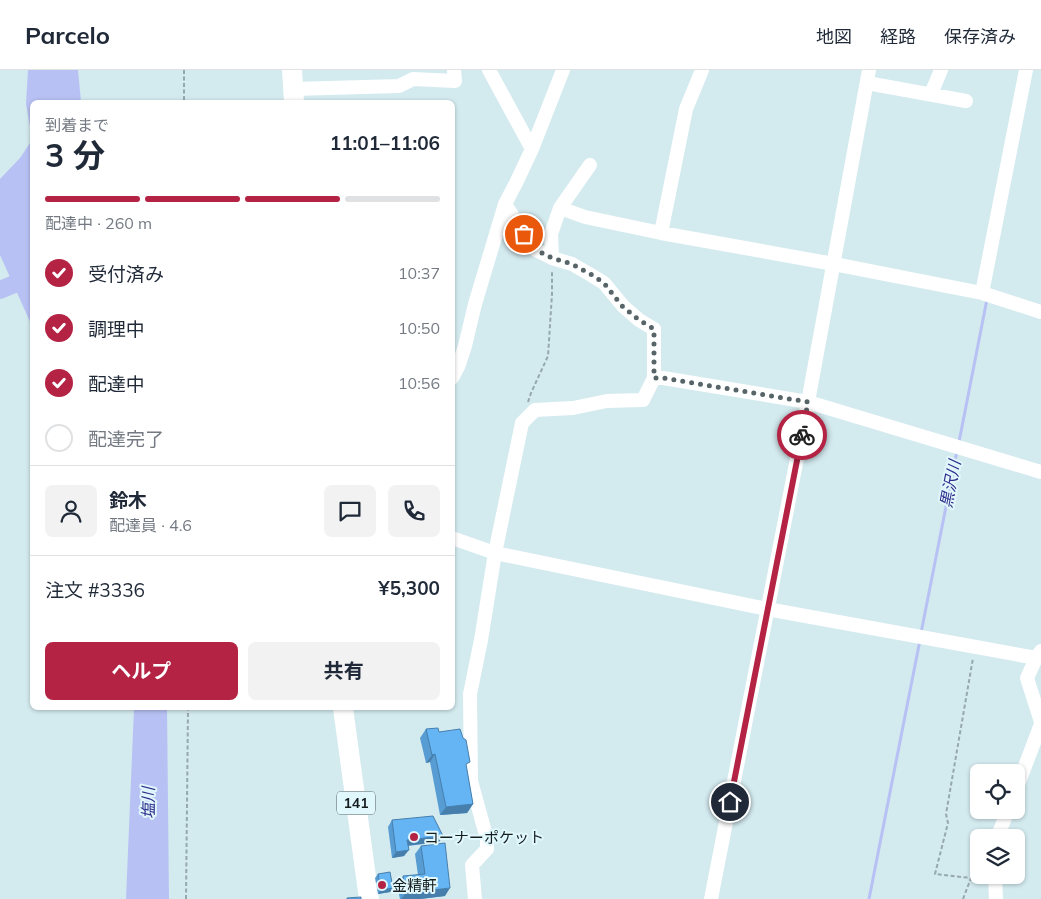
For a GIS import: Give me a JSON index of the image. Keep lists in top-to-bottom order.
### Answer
{
  "streets": {
    "highway": ["141"]
  },
  "water": ["黒沢川", "塩川"],
  "places": ["コーナーポケット", "金精軒"],
  "page": {
    "header": "Parcelo",
    "nav": ["地図", "経路", "保存済み"],
    "heading": ["3 分", "到着まで", "11:01–11:06"],
    "panel": [
      "鈴木",
      "配達員 · 4.6",
      "注文 #3336",
      "¥5,300"
    ],
    "bar": "配達中 · 260 m",
    "list": [
      ["受付済み", "10:37"],
      ["調理中", "10:50"],
      ["配達中", "10:56"],
      "配達完了"
    ],
    "buttons": ["ヘルプ", "共有"]
  }
}
